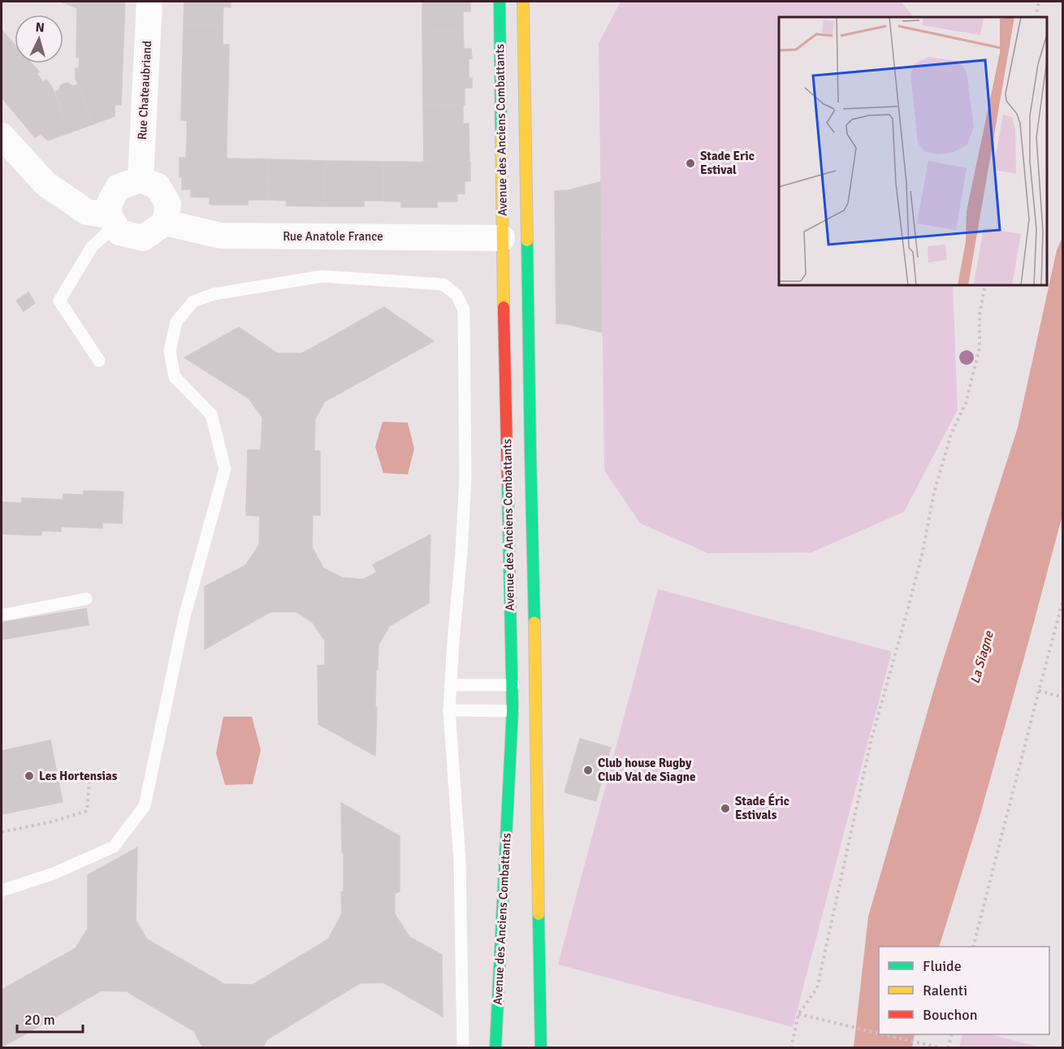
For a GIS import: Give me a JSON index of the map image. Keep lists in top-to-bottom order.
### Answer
{
  "streets": {
    "main road": ["Avenue des Anciens Combattants"],
    "street": ["Rue Chateaubriand", "Rue Anatole France"]
  },
  "crossings": [
    ["Rue Chateaubriand", "Rue Anatole France"],
    ["Avenue des Anciens Combattants", "Rue Anatole France"]
  ],
  "water": ["La Siagne"],
  "places": [
    "Stade Eric Estival",
    "Club house Rugby Club Val de Siagne",
    "Les Hortensias",
    "Stade Éric Estivals"
  ],
  "legend": ["Fluide", "Ralenti", "Bouchon"],
  "scale_bar": "20 m",
  "north": "top"
}
